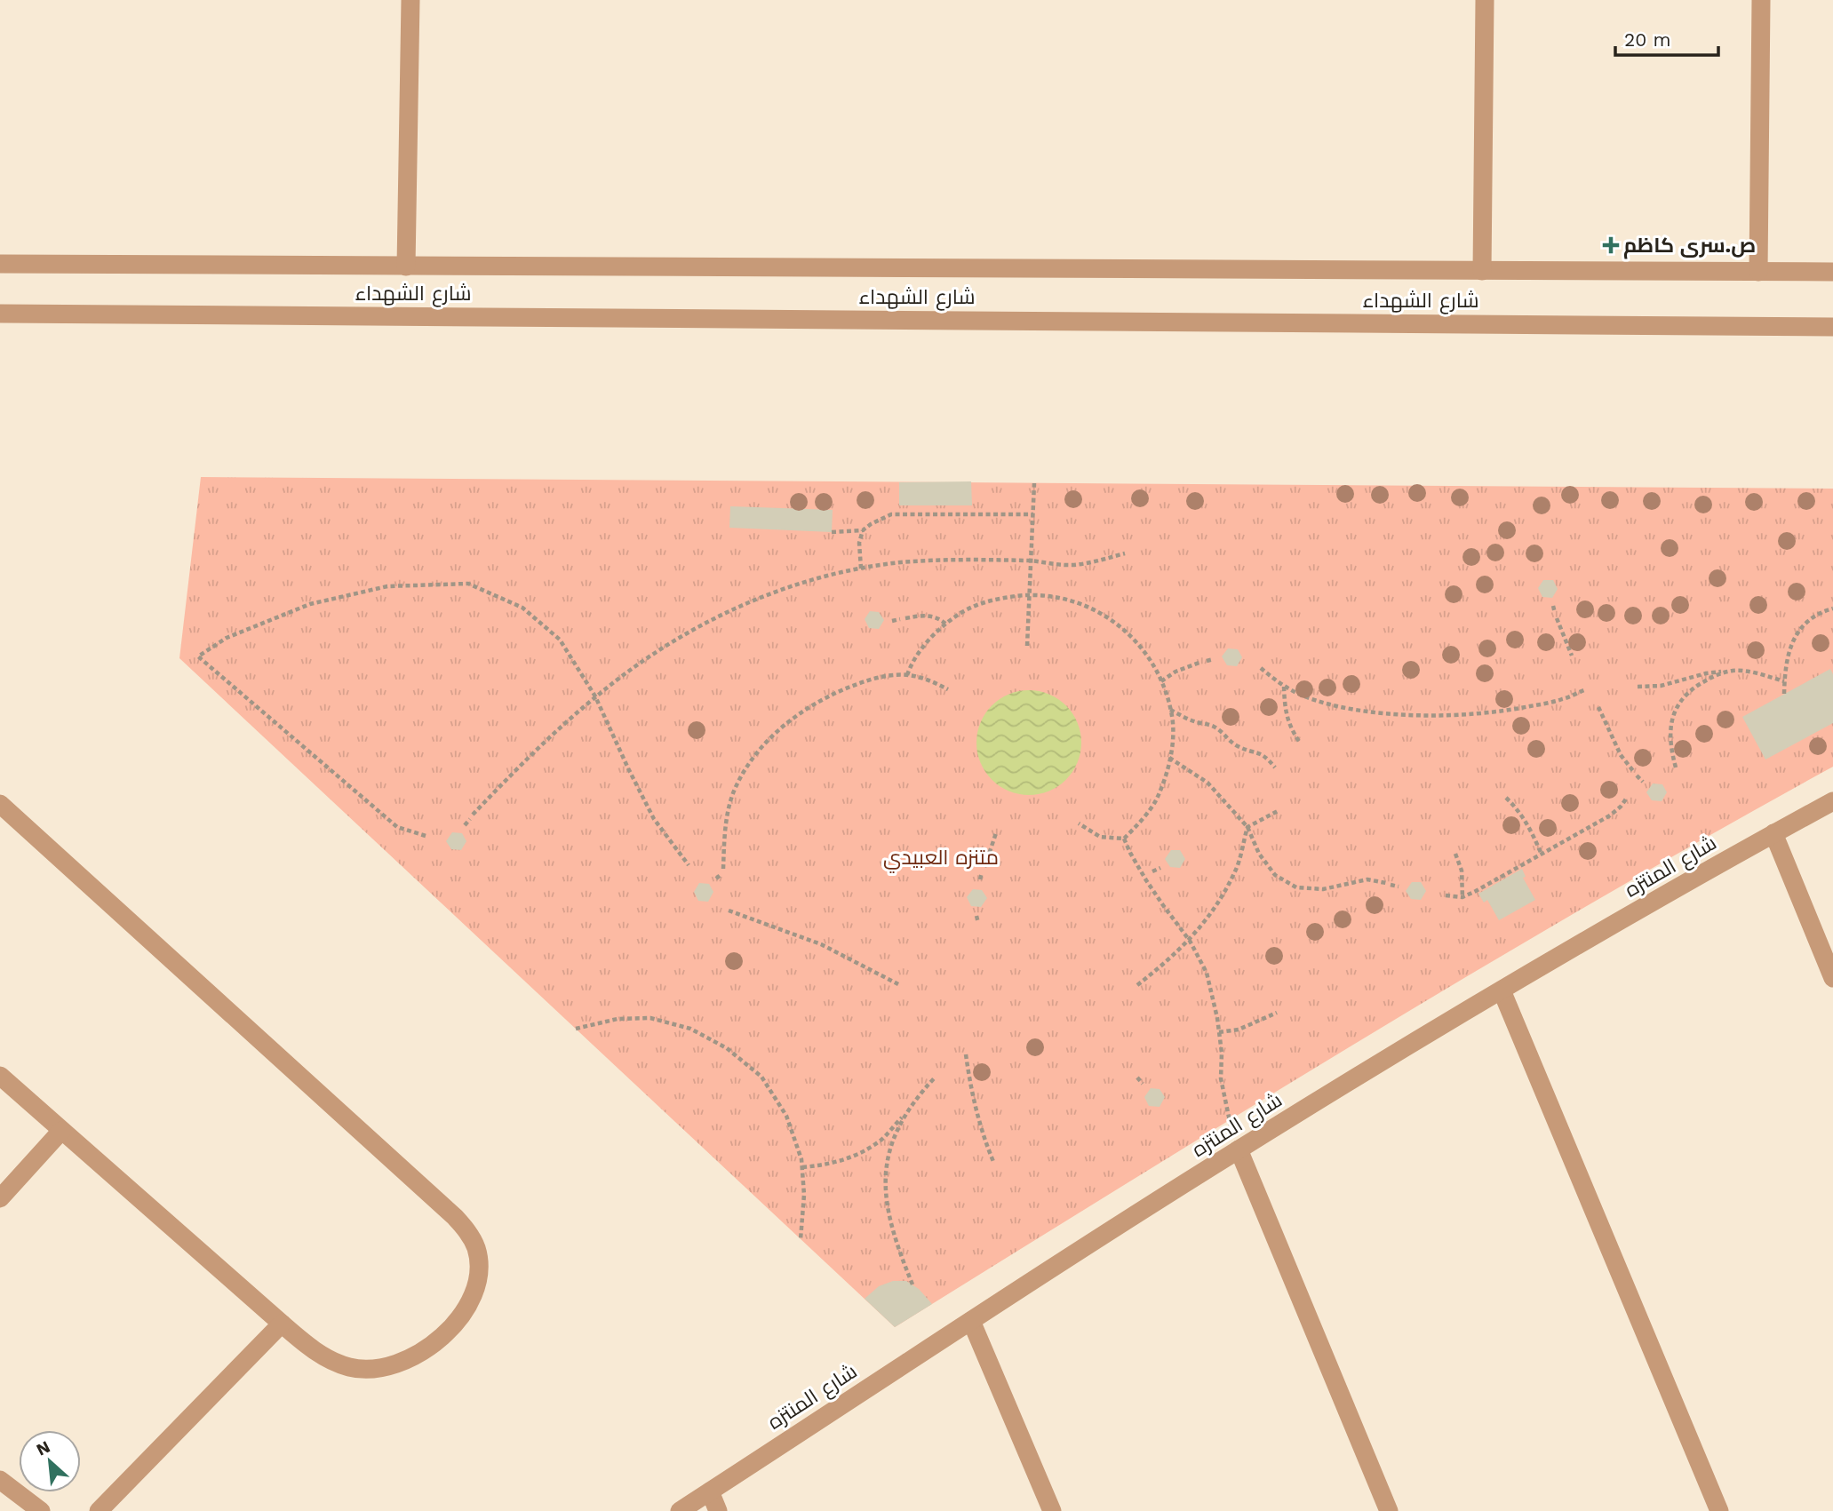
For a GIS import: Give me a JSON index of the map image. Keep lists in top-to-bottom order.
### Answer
{
  "streets": {
    "street": ["شارع الشهداء", "شارع المنتزه"]
  },
  "parks": ["متنزه العبيدي"],
  "places": {
    "health": ["ص.سرى كاظم"]
  },
  "scale_bar": "20 m",
  "north": "top left"
}
